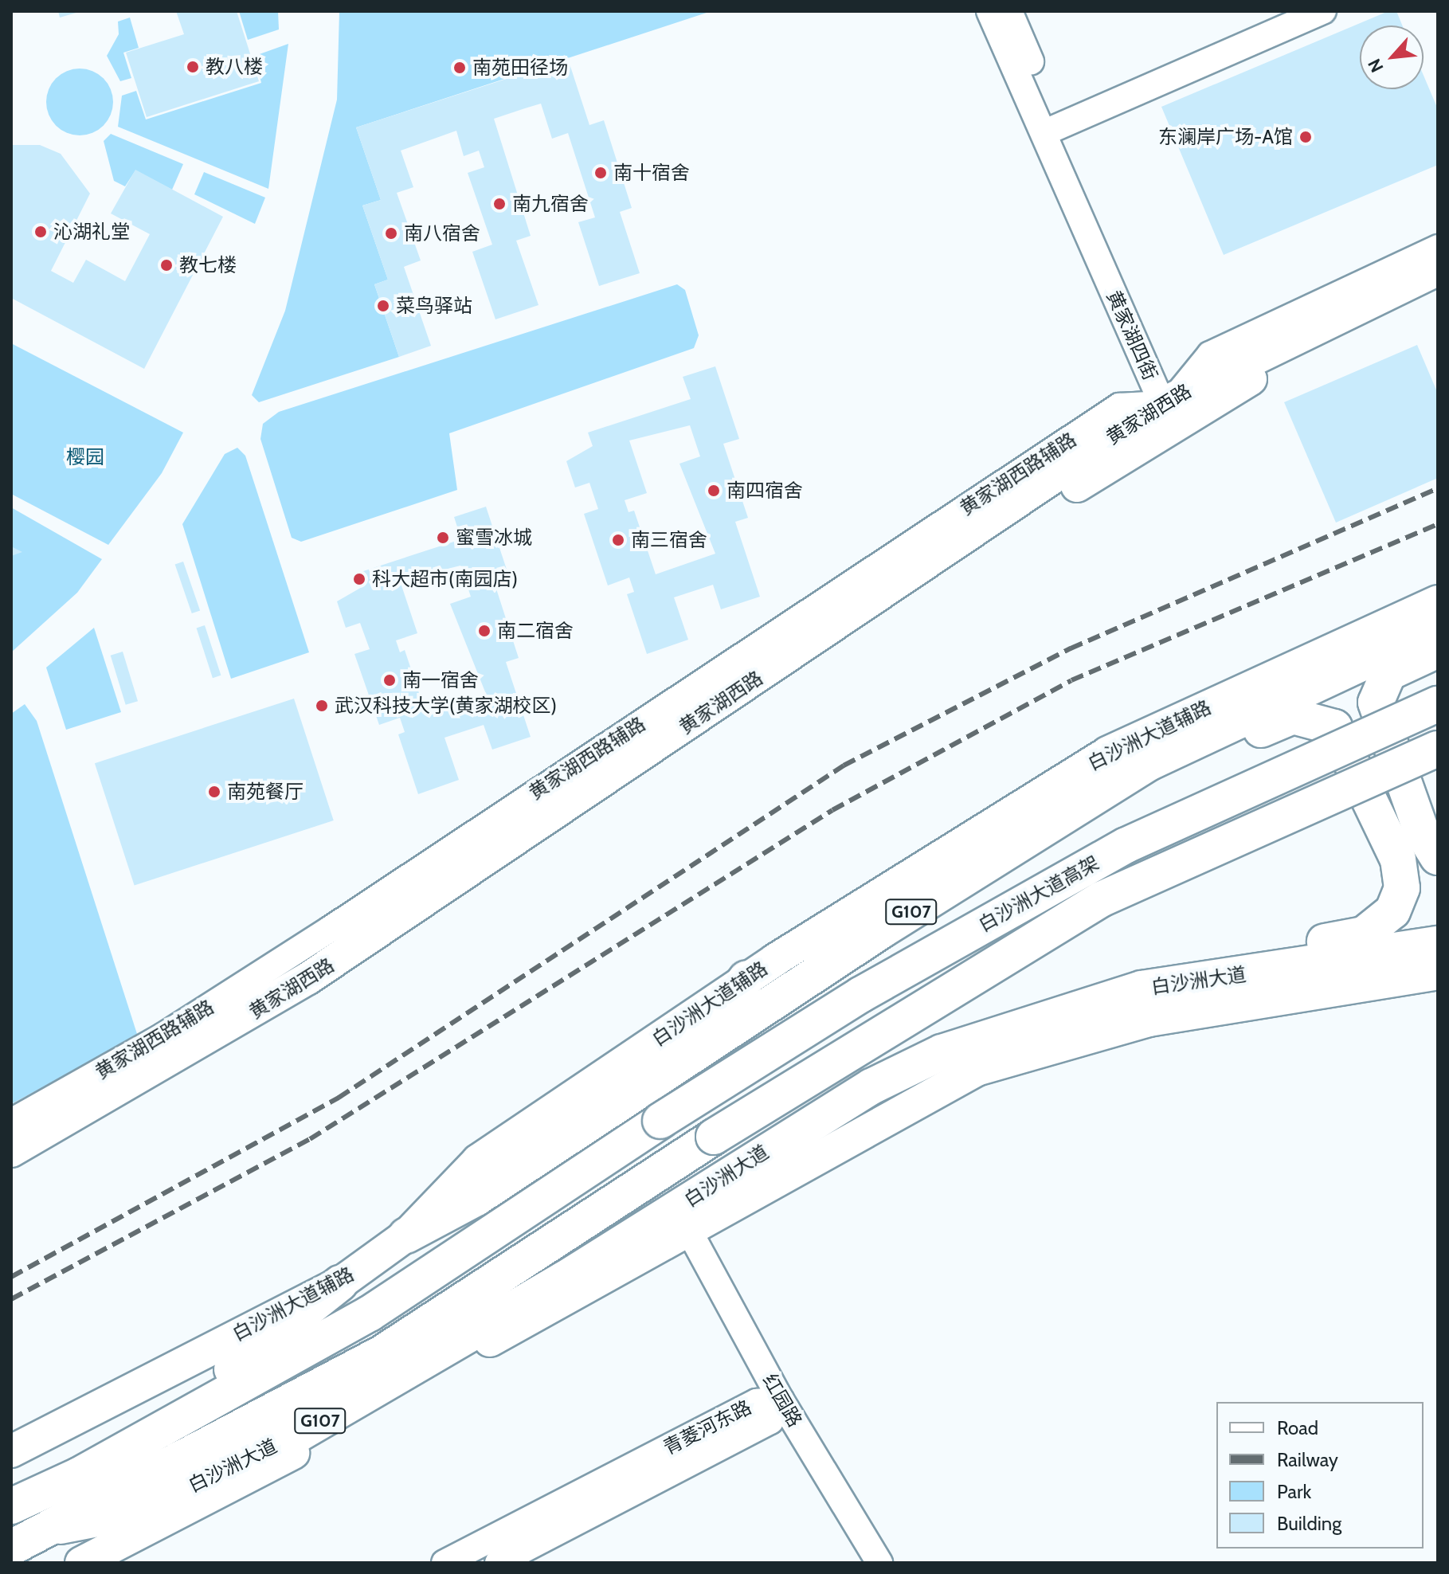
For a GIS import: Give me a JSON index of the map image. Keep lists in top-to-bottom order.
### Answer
{
  "streets": {
    "highway": ["白沙洲大道高架", "G107", "白沙洲大道"],
    "main road": ["黄家湖西路", "白沙洲大道辅路"],
    "street": [
      "黄家湖四街",
      "黄家湖西路辅路",
      "红园路",
      "青菱河东路"
    ]
  },
  "crossings": [
    ["黄家湖四街", "黄家湖西路"],
    ["黄家湖四街", "黄家湖西路辅路"],
    ["黄家湖西路", "黄家湖西路辅路"],
    ["白沙洲大道辅路", "G107"],
    ["白沙洲大道高架", "白沙洲大道"],
    ["红园路", "青菱河东路"]
  ],
  "parks": ["樱园"],
  "places": [
    "教八楼",
    "南苑田径场",
    "东澜岸广场-A馆",
    "南十宿舍",
    "南九宿舍",
    "沁湖礼堂",
    "南八宿舍",
    "教七楼",
    "菜鸟驿站",
    "南四宿舍",
    "蜜雪冰城",
    "南三宿舍",
    "科大超市(南园店)",
    "南二宿舍",
    "南一宿舍",
    "武汉科技大学(黄家湖校区)",
    "南苑餐厅"
  ],
  "legend": [
    "Road",
    "Railway",
    "Park",
    "Building"
  ],
  "north": "bottom left"
}
